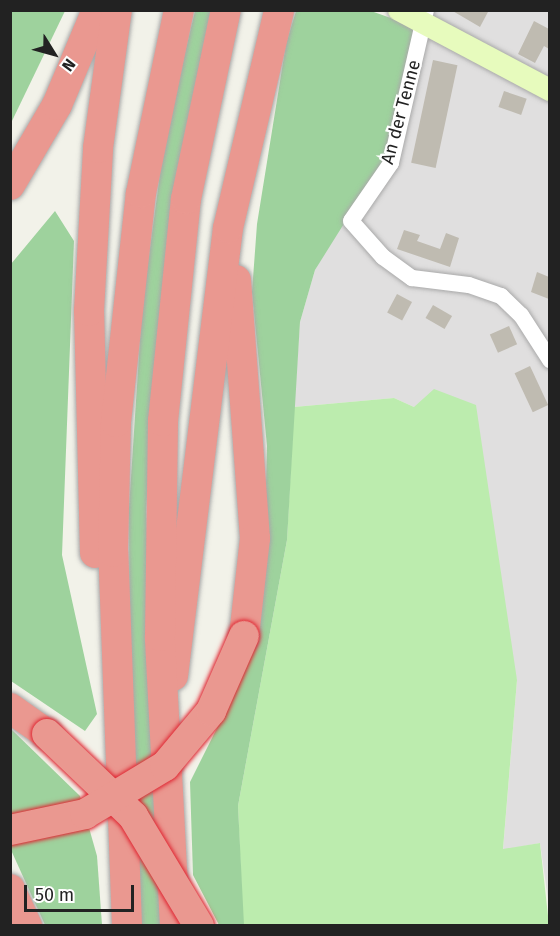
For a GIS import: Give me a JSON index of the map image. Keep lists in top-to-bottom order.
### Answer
{
  "streets": {
    "street": ["An der Tenne"]
  },
  "scale_bar": "50 m",
  "north": "bottom right"
}
